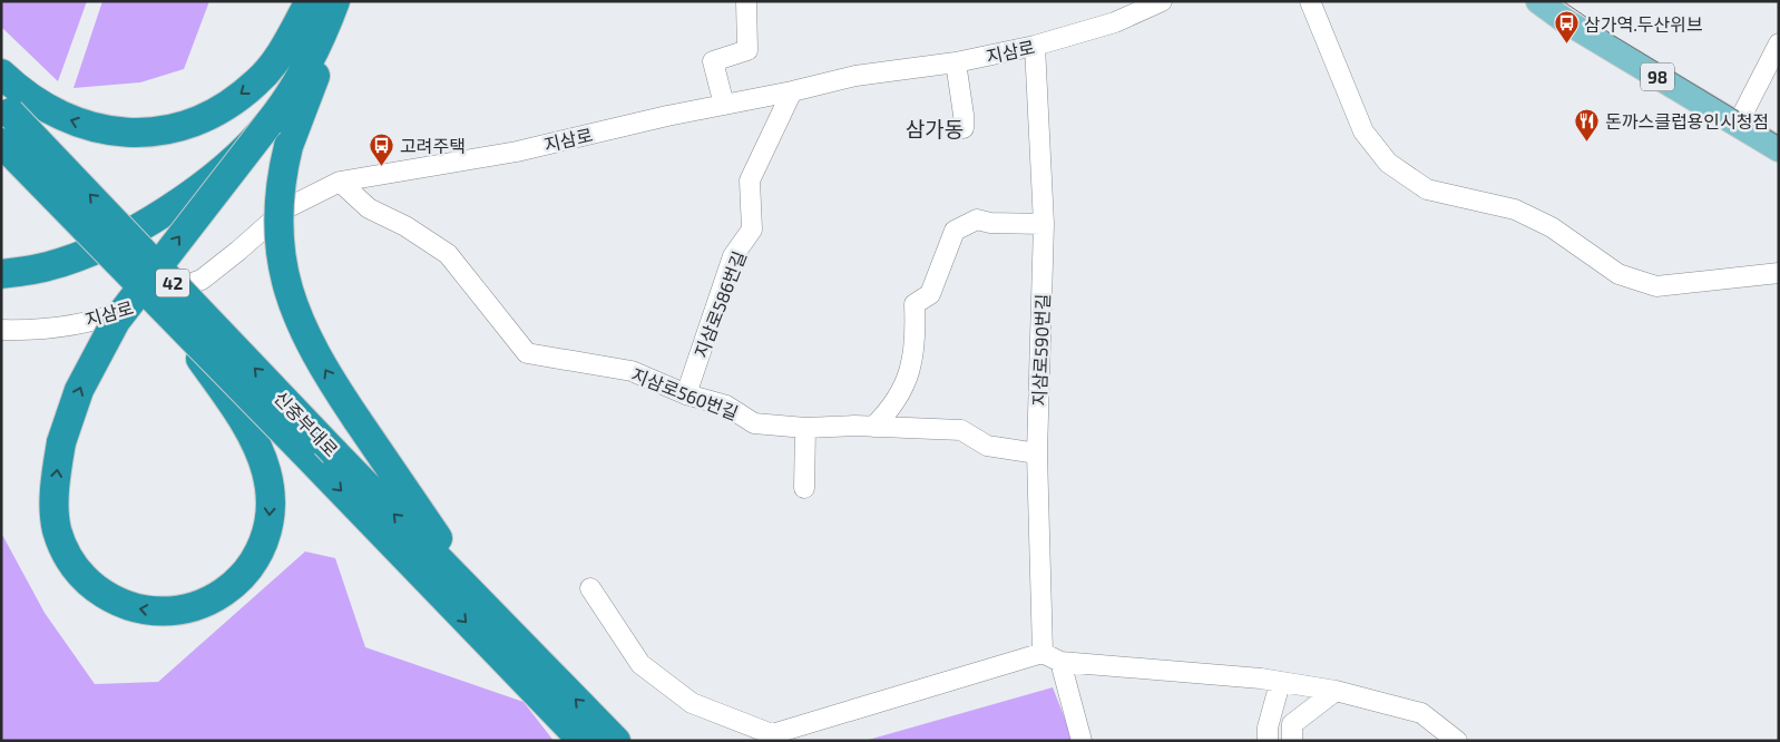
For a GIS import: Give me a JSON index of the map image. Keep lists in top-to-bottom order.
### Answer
{
  "streets": {
    "highway": ["42", "신중부대로"],
    "main road": ["98"],
    "street": [
      "지삼로",
      "지삼로586번길",
      "지삼로590번길",
      "지삼로560번길"
    ]
  },
  "crossings": [
    ["지삼로", "지삼로586번길"],
    ["지삼로", "지삼로590번길"],
    ["지삼로", "지삼로560번길"],
    ["지삼로586번길", "지삼로560번길"],
    ["지삼로590번길", "지삼로560번길"]
  ],
  "districts": ["삼가동"],
  "places": {
    "bus stop": ["삼가역.두산위브", "고려주택"],
    "restaurant": ["돈까스클럽용인시청점"]
  }
}
